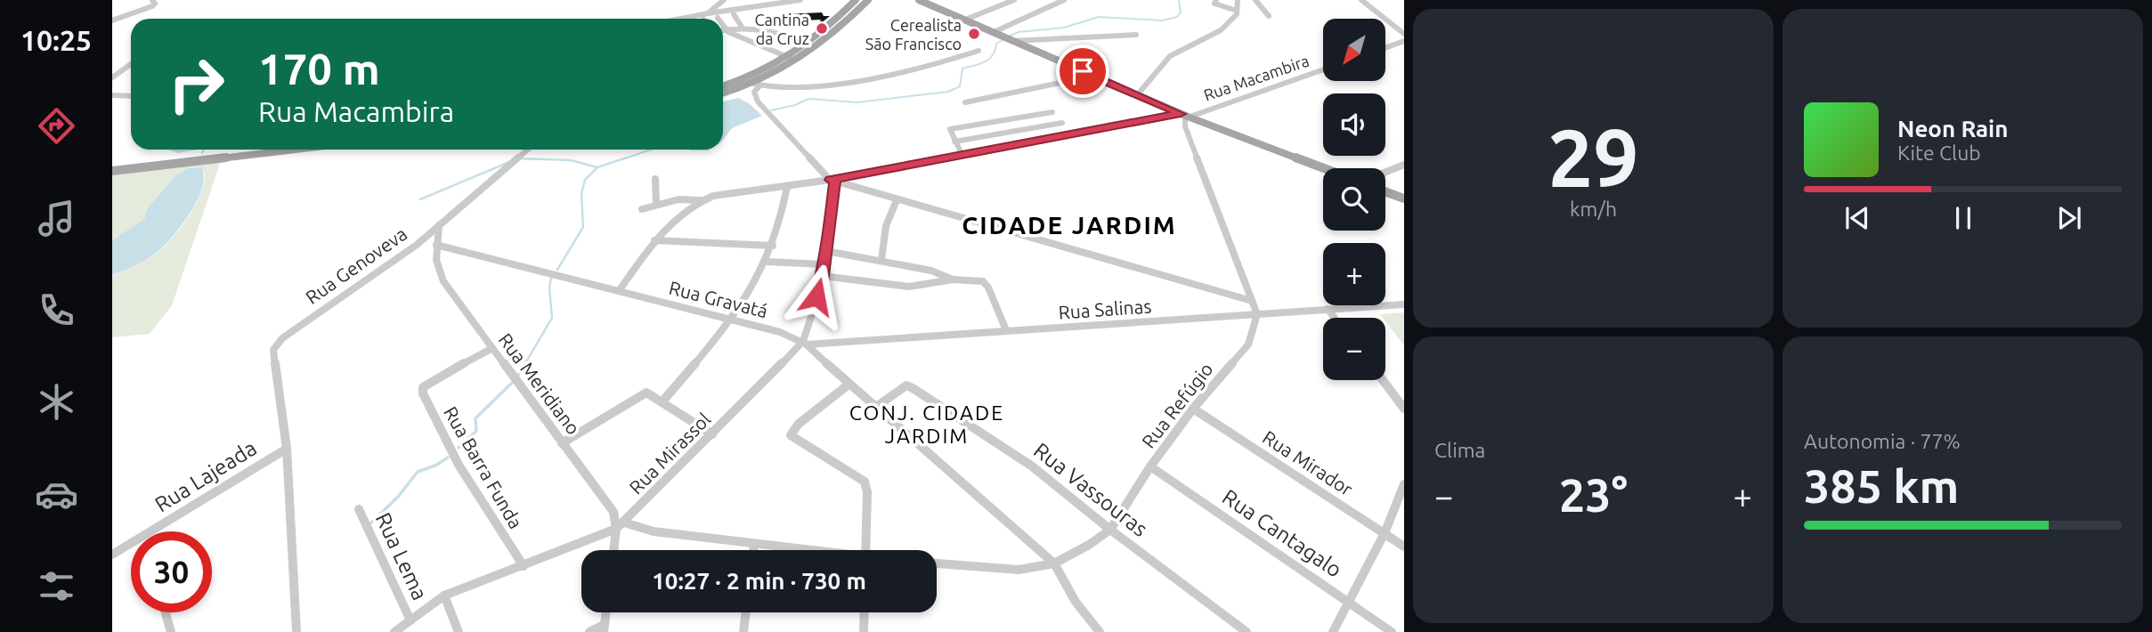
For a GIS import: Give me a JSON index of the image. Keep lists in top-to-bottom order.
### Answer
{
  "streets": {
    "street": [
      "Rua Macambira",
      "Rua Genoveva",
      "Rua Gravatá",
      "Rua Salinas",
      "Rua Meridiano",
      "Rua Refúgio",
      "Rua Mirassol",
      "Rua Mirador",
      "Rua Barra Funda",
      "Rua Lajeada",
      "Rua Vassouras",
      "Rua Cantagalo",
      "Rua Lema"
    ]
  },
  "crossings": [
    ["Rua Macambira", "Rua Gravatá"],
    ["Rua Macambira", "Rua Mirassol"],
    ["Rua Genoveva", "Rua Meridiano"],
    ["Rua Genoveva", "Rua Lajeada"],
    ["Rua Gravatá", "Rua Salinas"],
    ["Rua Gravatá", "Rua Meridiano"],
    ["Rua Gravatá", "Rua Refúgio"],
    ["Rua Gravatá", "Rua Mirassol"],
    ["Rua Gravatá", "Rua Vassouras"],
    ["Rua Salinas", "Rua Refúgio"],
    ["Rua Salinas", "Rua Mirassol"],
    ["Rua Meridiano", "Rua Mirassol"],
    ["Rua Meridiano", "Rua Barra Funda"],
    ["Rua Refúgio", "Rua Mirador"],
    ["Rua Refúgio", "Rua Vassouras"],
    ["Rua Refúgio", "Rua Cantagalo"],
    ["Rua Mirassol", "Rua Barra Funda"],
    ["Rua Mirassol", "Rua Lema"]
  ],
  "districts": ["CIDADE JARDIM", "CONJ. CIDADE JARDIM"],
  "places": ["Cantina da Cruz", "Cerealista São Francisco"],
  "north": "bottom left",
  "page": {
    "tabs": "10:25",
    "tile": [
      ["29", "km/h"],
      "Clima",
      ["Autonomia · 77%", "385 km"]
    ],
    "map_buttons": ["+", "−"],
    "turn": ["170 m", "Rua Macambira"],
    "song": ["Neon Rain", "Kite Club"],
    "heat": ["−", "23°", "+"],
    "limit": "30",
    "trip": "10:27 · 2 min · 730 m"
  }
}
